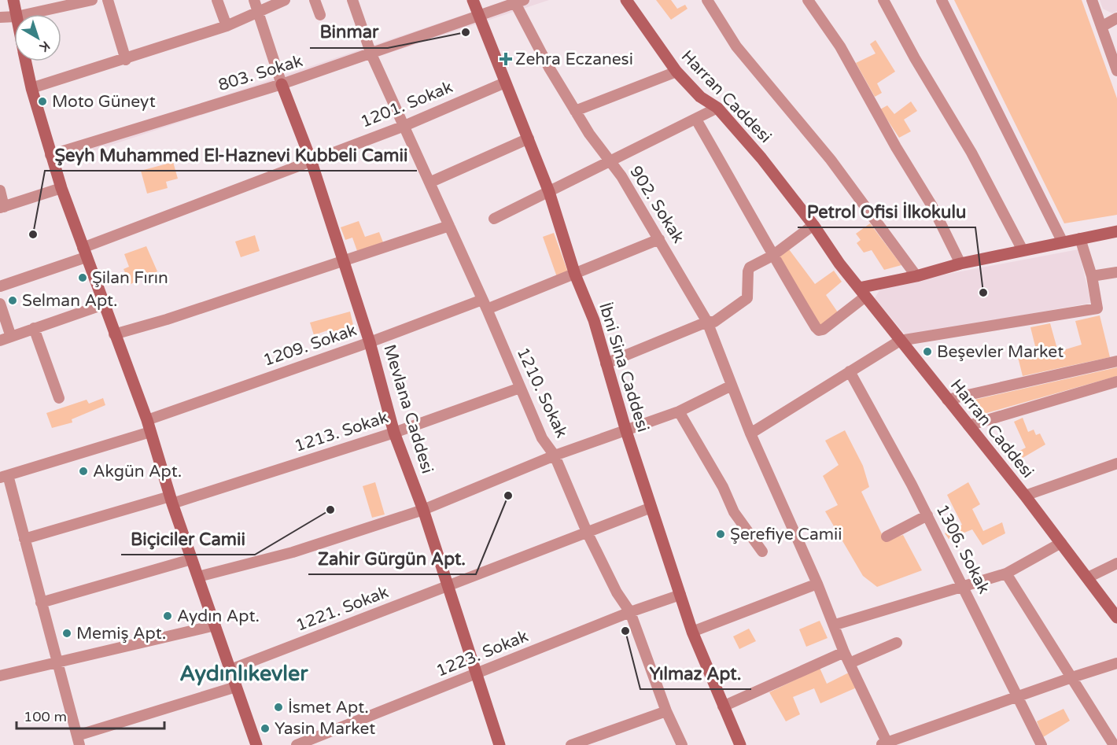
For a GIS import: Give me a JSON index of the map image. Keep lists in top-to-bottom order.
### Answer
{
  "streets": {
    "street": [
      "803. Sokak",
      "Harran Caddesi",
      "1201. Sokak",
      "902. Sokak",
      "1209. Sokak",
      "İbni Sina Caddesi",
      "1210. Sokak",
      "Mevlana Caddesi",
      "1213. Sokak",
      "1306. Sokak",
      "1221. Sokak",
      "1223. Sokak"
    ]
  },
  "crossings": [
    ["803. Sokak", "902. Sokak"],
    ["803. Sokak", "İbni Sina Caddesi"],
    ["803. Sokak", "1210. Sokak"],
    ["803. Sokak", "Mevlana Caddesi"],
    ["1201. Sokak", "İbni Sina Caddesi"],
    ["1201. Sokak", "1210. Sokak"],
    ["1201. Sokak", "Mevlana Caddesi"],
    ["902. Sokak", "1209. Sokak"],
    ["1209. Sokak", "İbni Sina Caddesi"],
    ["1209. Sokak", "1210. Sokak"],
    ["1209. Sokak", "Mevlana Caddesi"],
    ["İbni Sina Caddesi", "1221. Sokak"],
    ["İbni Sina Caddesi", "1223. Sokak"],
    ["1210. Sokak", "1213. Sokak"],
    ["1210. Sokak", "1221. Sokak"],
    ["1210. Sokak", "1223. Sokak"],
    ["Mevlana Caddesi", "1213. Sokak"],
    ["Mevlana Caddesi", "1221. Sokak"],
    ["Mevlana Caddesi", "1223. Sokak"]
  ],
  "districts": ["Aydınlıkevler"],
  "places": {
    "other": [
      "Binmar",
      "Moto Güneyt",
      "Şeyh Muhammed El-Haznevi Kubbeli Camii",
      "Şilan Fırın",
      "Petrol Ofisi İlkokulu",
      "Selman Apt.",
      "Beşevler Market",
      "Akgün Apt.",
      "Zahir Gürgün Apt.",
      "Biçiciler Camii",
      "Şerefiye Camii",
      "Aydın Apt.",
      "Yılmaz Apt.",
      "Memiş Apt.",
      "İsmet Apt.",
      "Yasin Market"
    ],
    "health": ["Zehra Eczanesi"]
  },
  "scale_bar": "100 m",
  "north": "bottom right"
}
